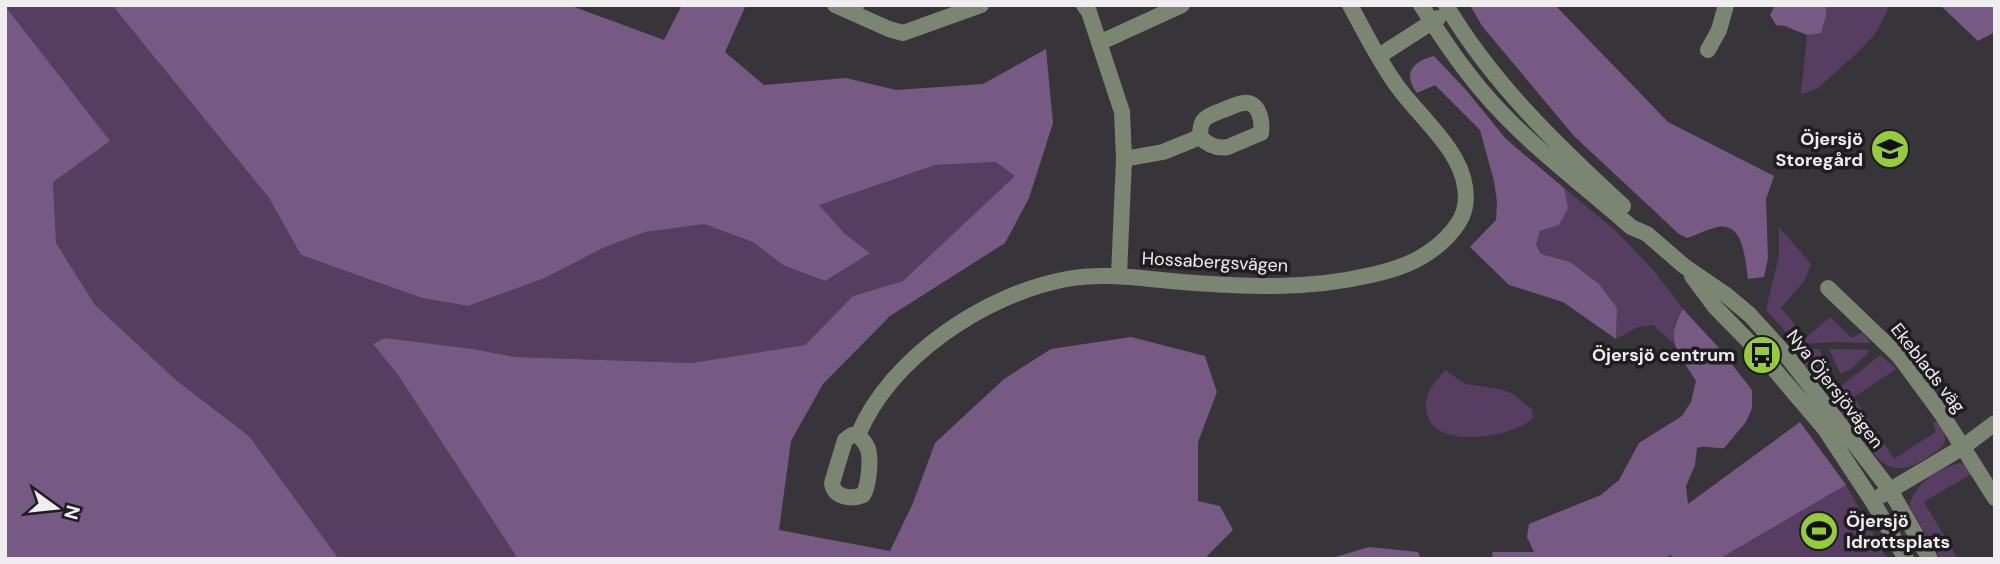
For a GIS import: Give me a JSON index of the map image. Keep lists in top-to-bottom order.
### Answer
{
  "streets": {
    "street": ["Hossabergsvägen", "Ekeblads väg", "Nya Öjersjövägen"]
  },
  "places": {
    "school or university": ["Öjersjö Storegård"],
    "bus stop": ["Öjersjö centrum"],
    "sports": ["Öjersjö Idrottsplats"]
  },
  "north": "right"
}
